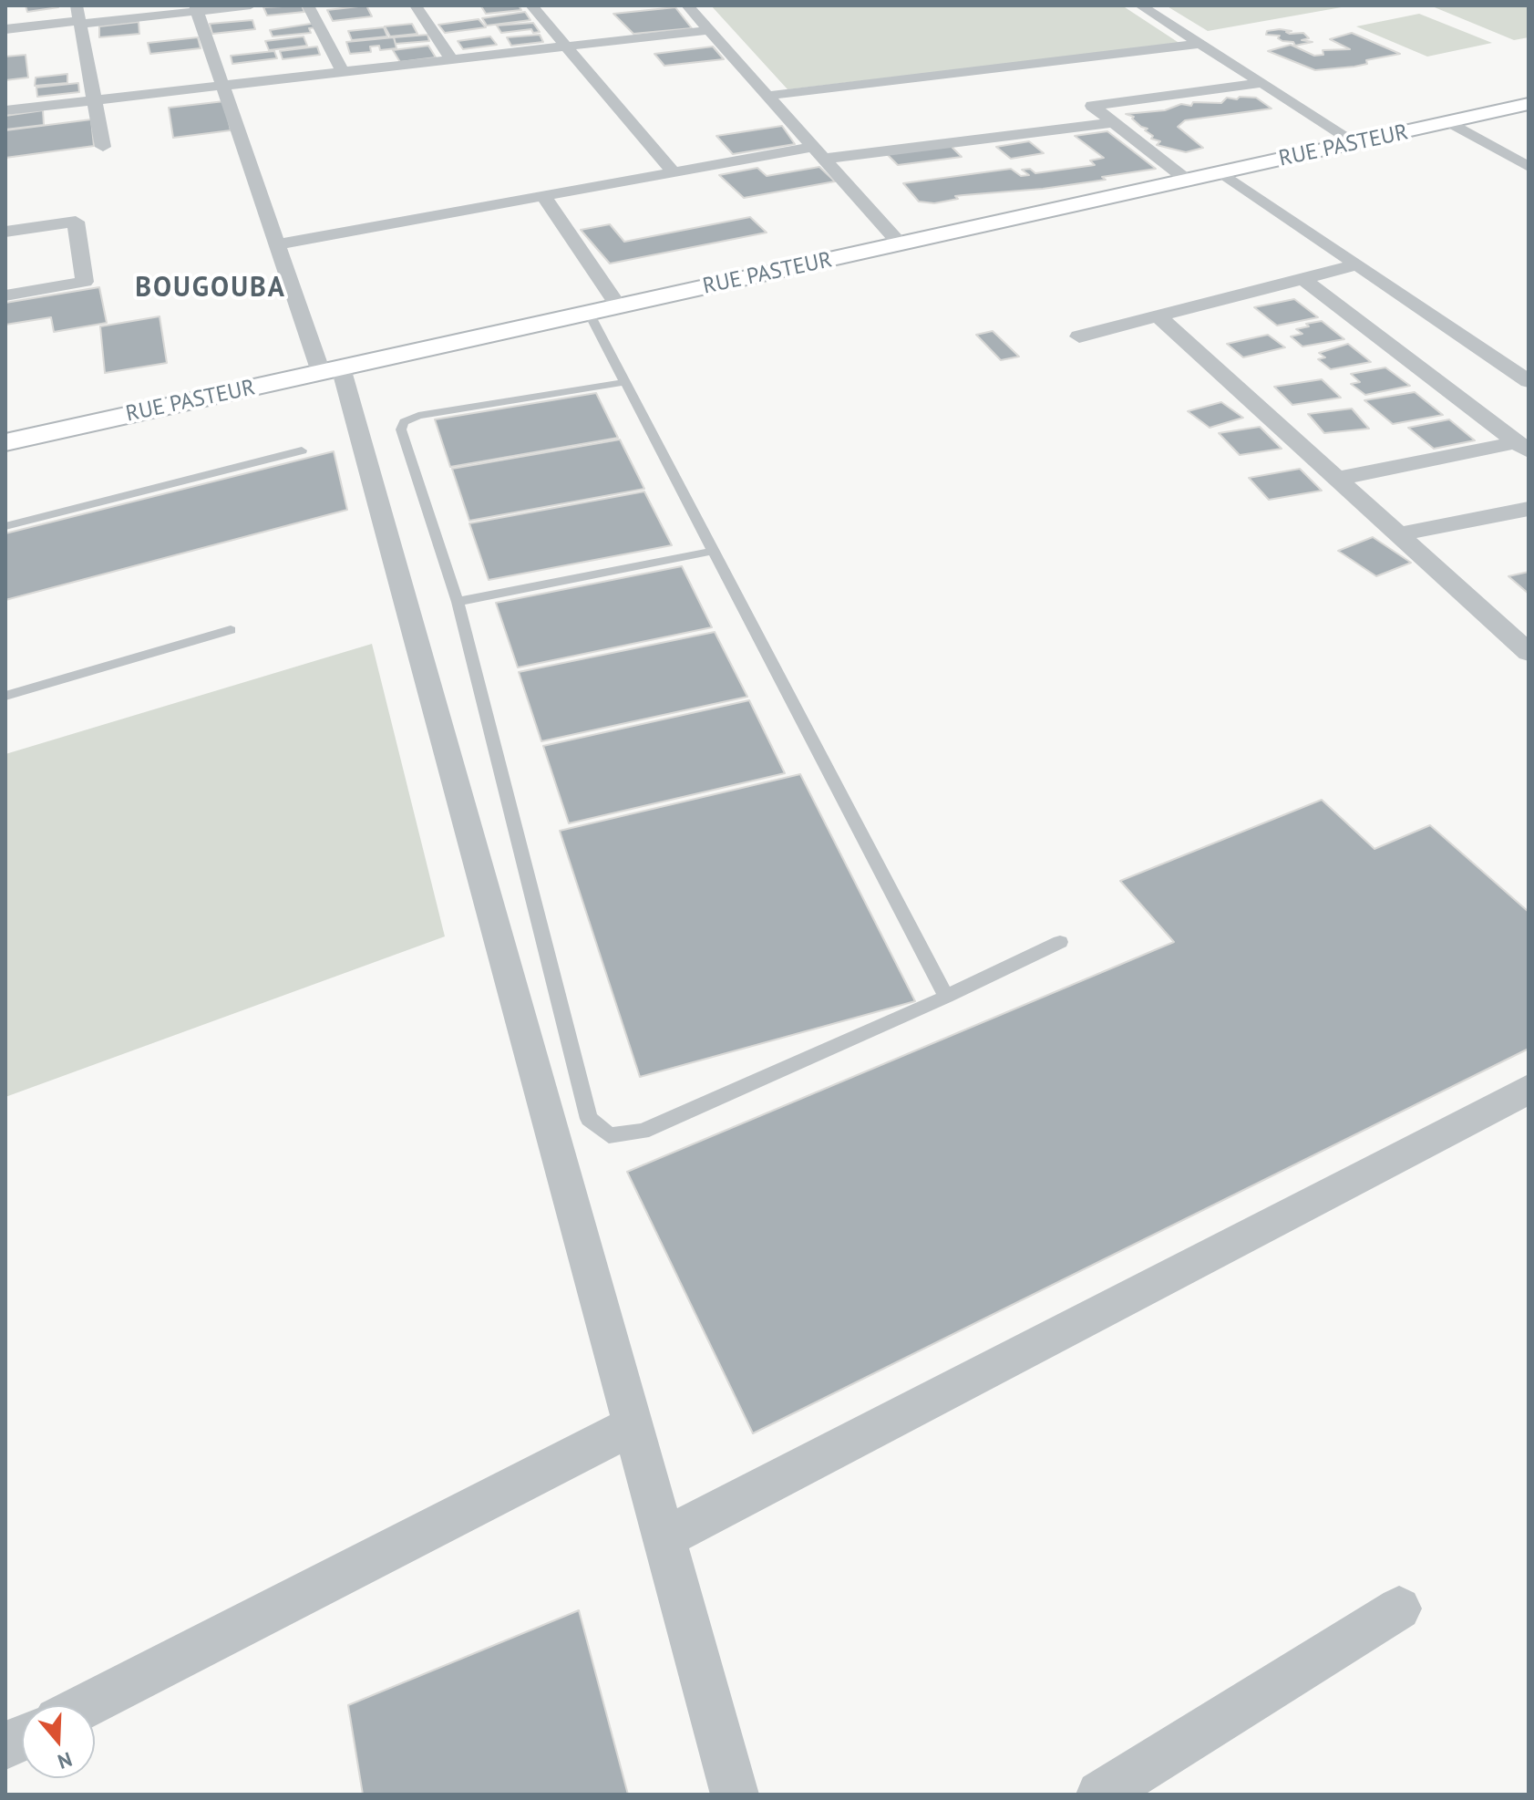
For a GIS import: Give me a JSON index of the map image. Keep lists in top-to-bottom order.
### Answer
{
  "streets": {
    "main road": ["RUE PASTEUR"]
  },
  "districts": ["BOUGOUBA"],
  "north": "bottom"
}
